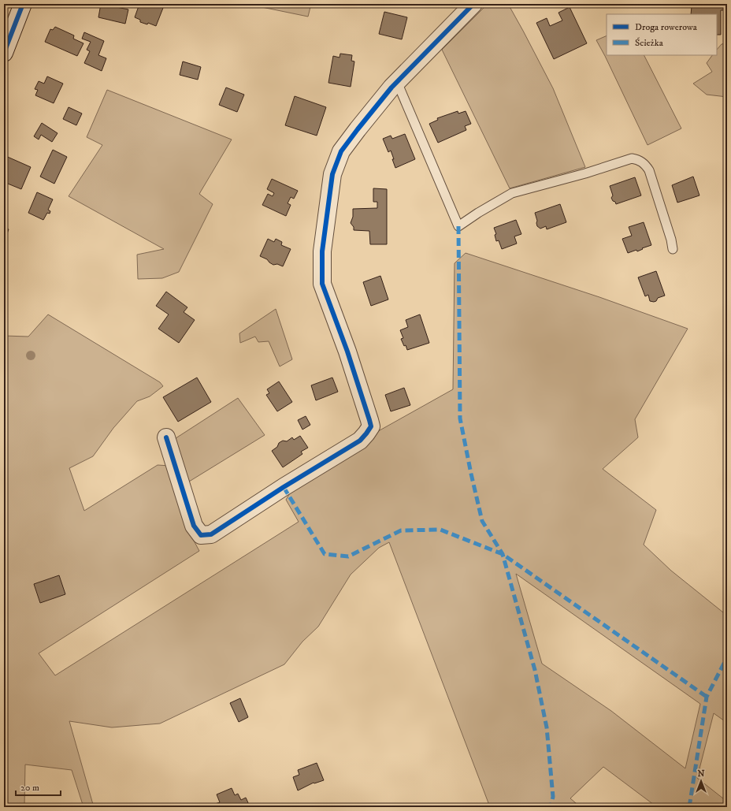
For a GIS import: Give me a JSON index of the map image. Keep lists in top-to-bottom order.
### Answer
{
  "legend": ["Droga rowerowa", "Ścieżka"],
  "scale_bar": "20 m",
  "north": "top"
}
